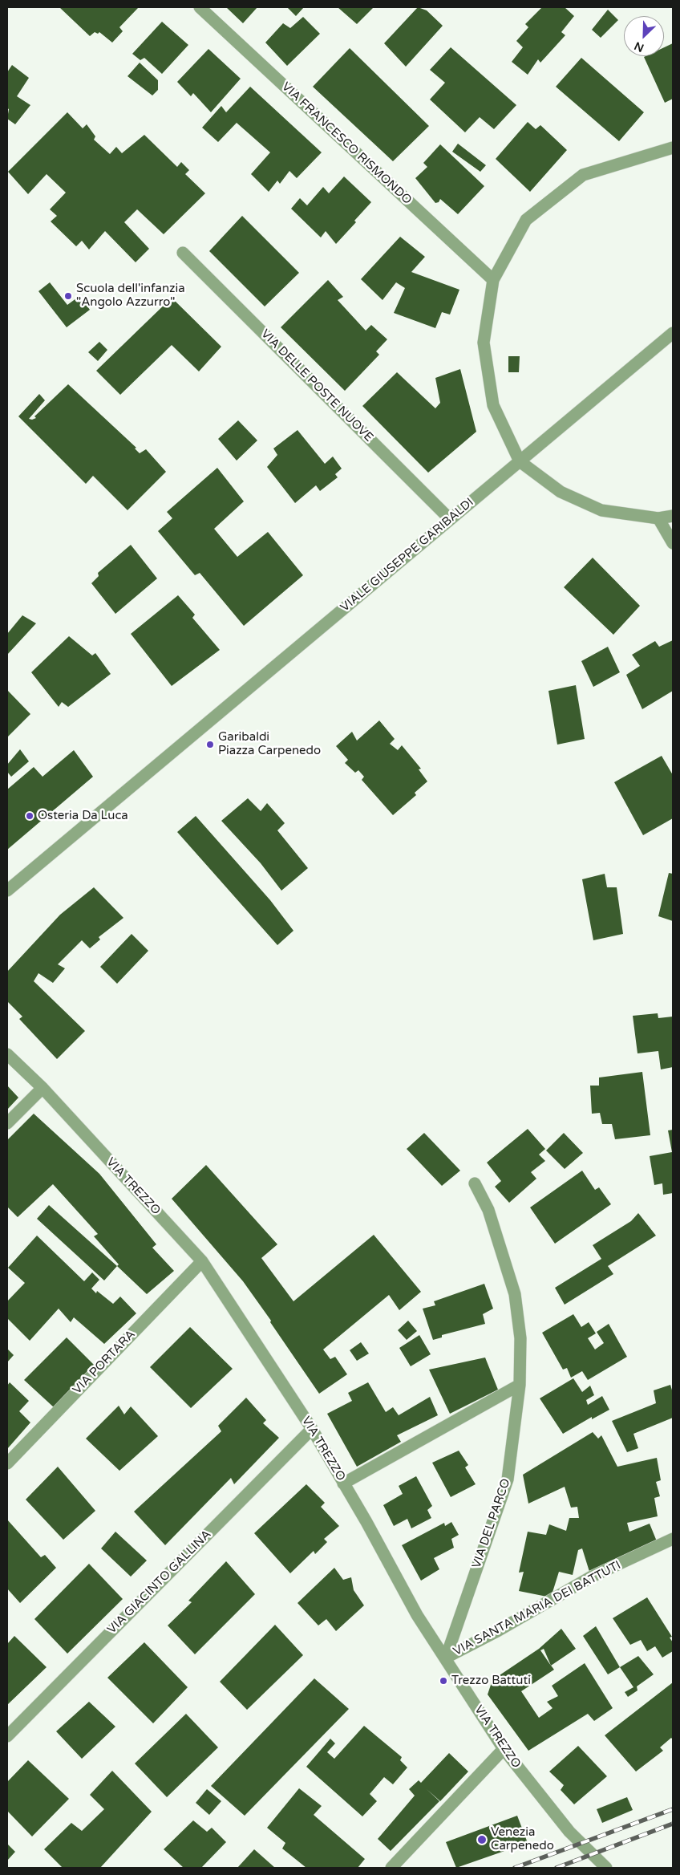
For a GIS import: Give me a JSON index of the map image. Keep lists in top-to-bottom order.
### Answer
{
  "streets": {
    "street": [
      "VIA FRANCESCO RISMONDO",
      "VIA DELLE POSTE NUOVE",
      "VIALE GIUSEPPE GARIBALDI",
      "VIA TREZZO",
      "VIA PORTARA",
      "VIA DEL PARCO",
      "VIA GIACINTO GALLINA",
      "VIA SANTA MARIA DEI BATTUTI"
    ]
  },
  "crossings": [
    ["VIA DELLE POSTE NUOVE", "VIALE GIUSEPPE GARIBALDI"],
    ["VIA TREZZO", "VIA PORTARA"],
    ["VIA TREZZO", "VIA DEL PARCO"],
    ["VIA TREZZO", "VIA GIACINTO GALLINA"],
    ["VIA TREZZO", "VIA SANTA MARIA DEI BATTUTI"],
    ["VIA DEL PARCO", "VIA SANTA MARIA DEI BATTUTI"]
  ],
  "places": [
    "Scuola dell'infanzia \"Angolo Azzurro\"",
    "Garibaldi Piazza Carpenedo",
    "Osteria Da Luca",
    "Trezzo Battuti",
    "Venezia Carpenedo"
  ],
  "north": "bottom left"
}
